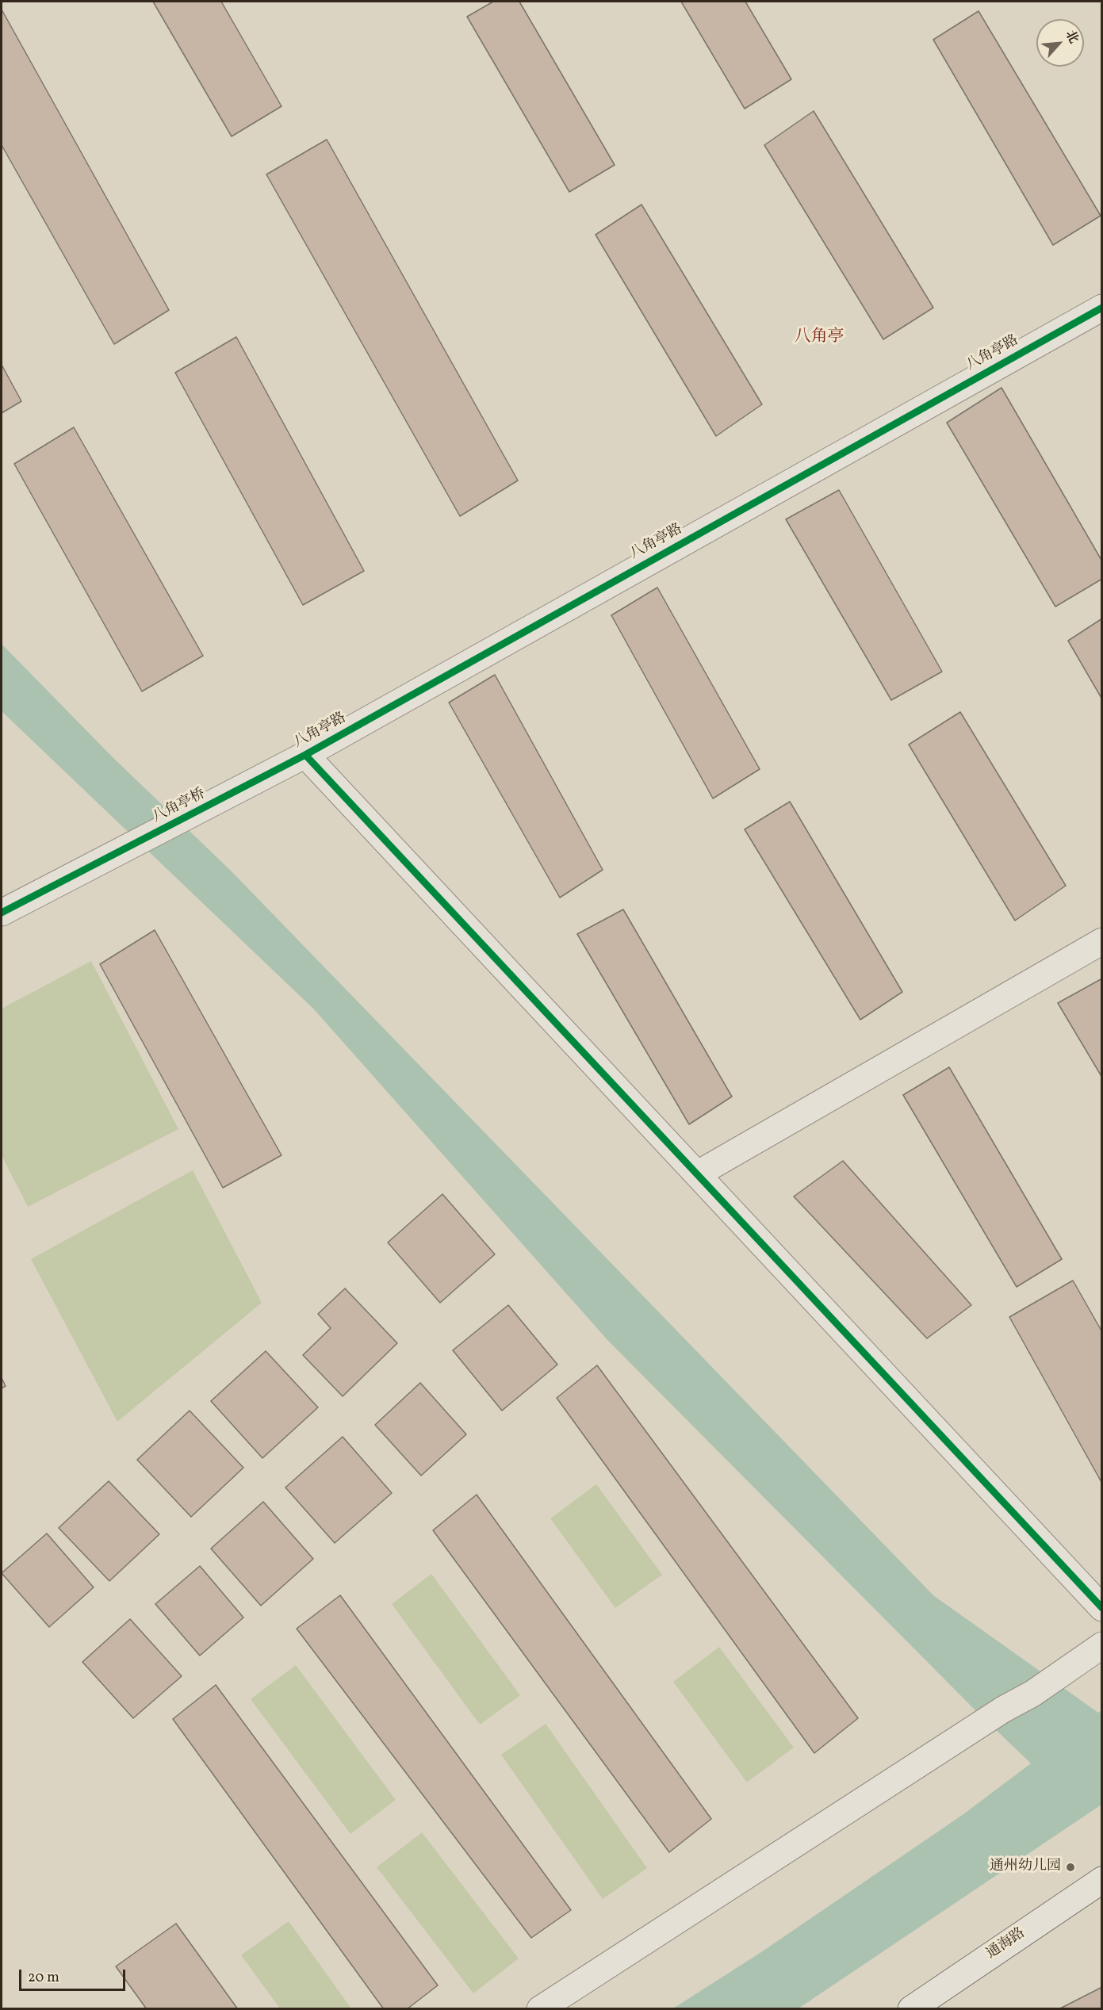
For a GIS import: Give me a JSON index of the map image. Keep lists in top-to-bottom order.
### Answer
{
  "streets": {
    "street": ["八角亭路", "八角亭桥", "通海路"]
  },
  "crossings": [
    ["八角亭路", "八角亭桥"]
  ],
  "districts": ["八角亭"],
  "places": ["通州幼儿园"],
  "scale_bar": "20 m",
  "north": "top right"
}
